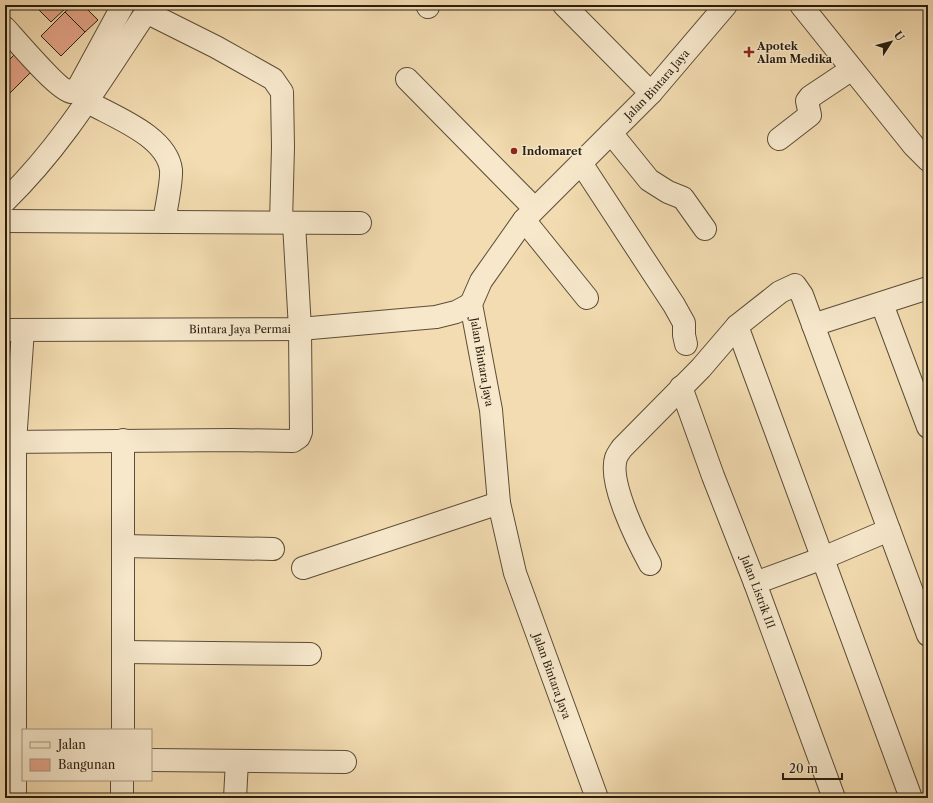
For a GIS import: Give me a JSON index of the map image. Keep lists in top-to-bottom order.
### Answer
{
  "streets": {
    "street": ["Jalan Bintara Jaya", "Bintara Jaya Permai", "Jalan Listrik III"]
  },
  "crossings": [
    ["Jalan Bintara Jaya", "Bintara Jaya Permai"]
  ],
  "places": {
    "health": ["Apotek Alam Medika"],
    "other": ["Indomaret"]
  },
  "legend": ["Jalan", "Bangunan"],
  "scale_bar": "20 m",
  "north": "top right"
}
